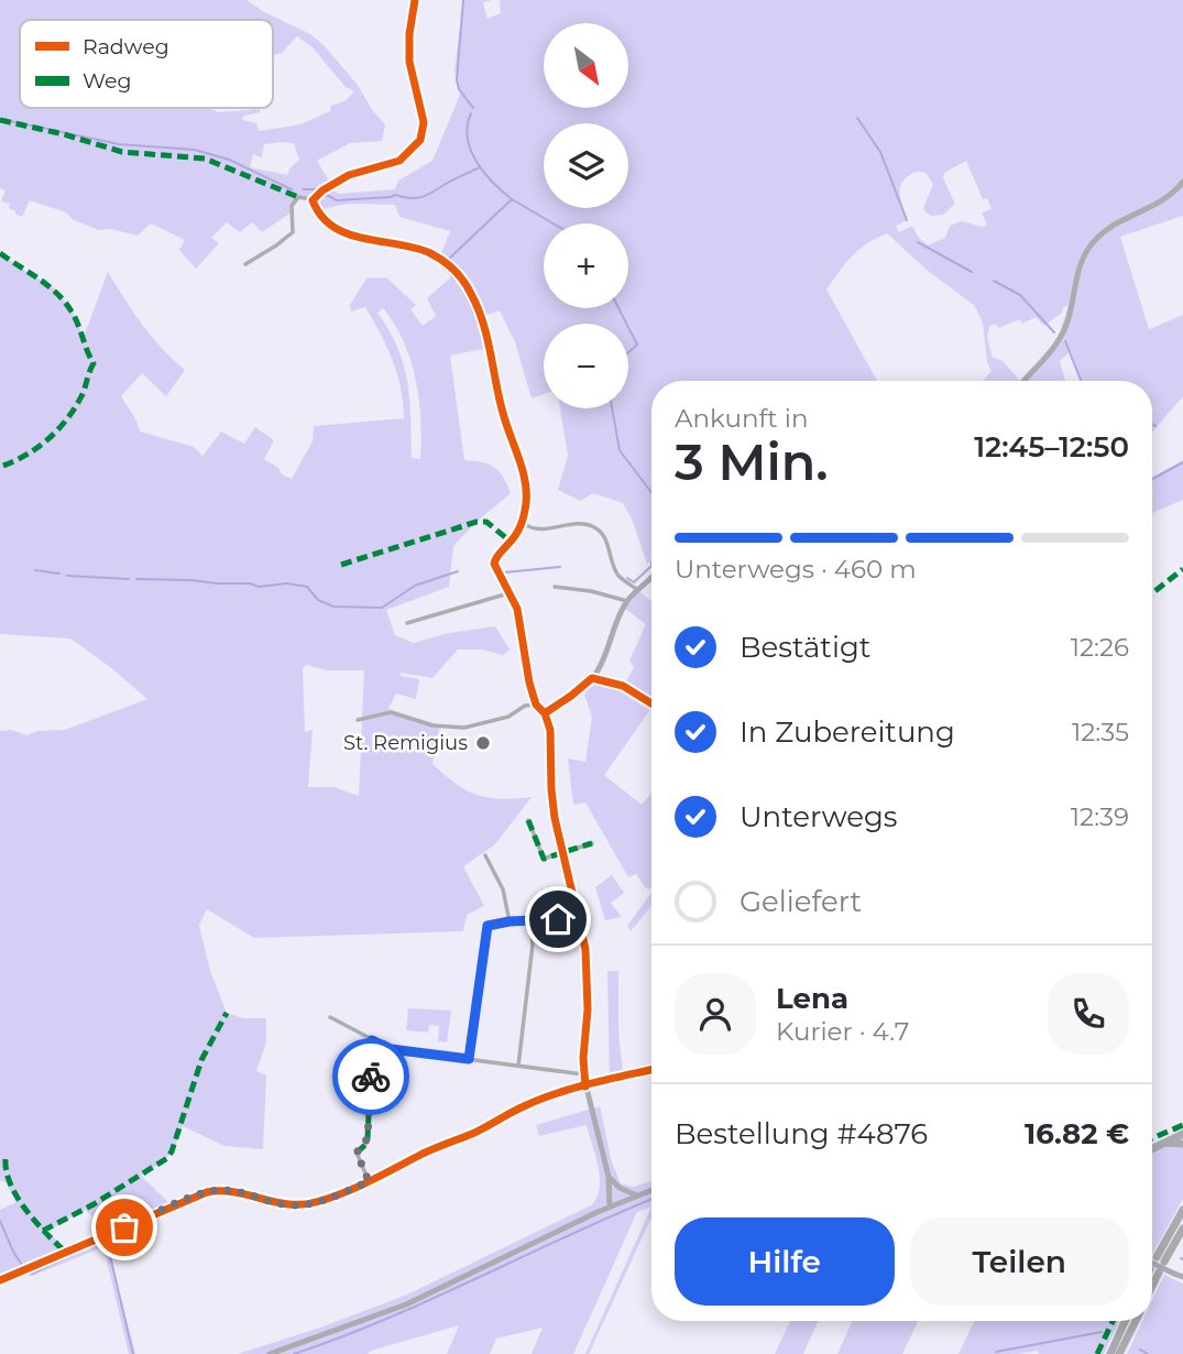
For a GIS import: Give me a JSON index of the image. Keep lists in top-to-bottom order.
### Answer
{
  "places": ["St. Remigius"],
  "legend": ["Radweg", "Weg"],
  "north": "bottom right",
  "page": {
    "map_buttons": ["+", "−"],
    "heading": ["3 Min.", "Ankunft in", "12:45–12:50"],
    "panel": [
      "Lena",
      "Kurier · 4.7",
      "Bestellung #4876",
      "16.82 €"
    ],
    "bar": "Unterwegs · 460 m",
    "list": [
      ["Bestätigt", "12:26"],
      ["In Zubereitung", "12:35"],
      ["Unterwegs", "12:39"],
      "Geliefert"
    ],
    "buttons": ["Hilfe", "Teilen"]
  }
}
